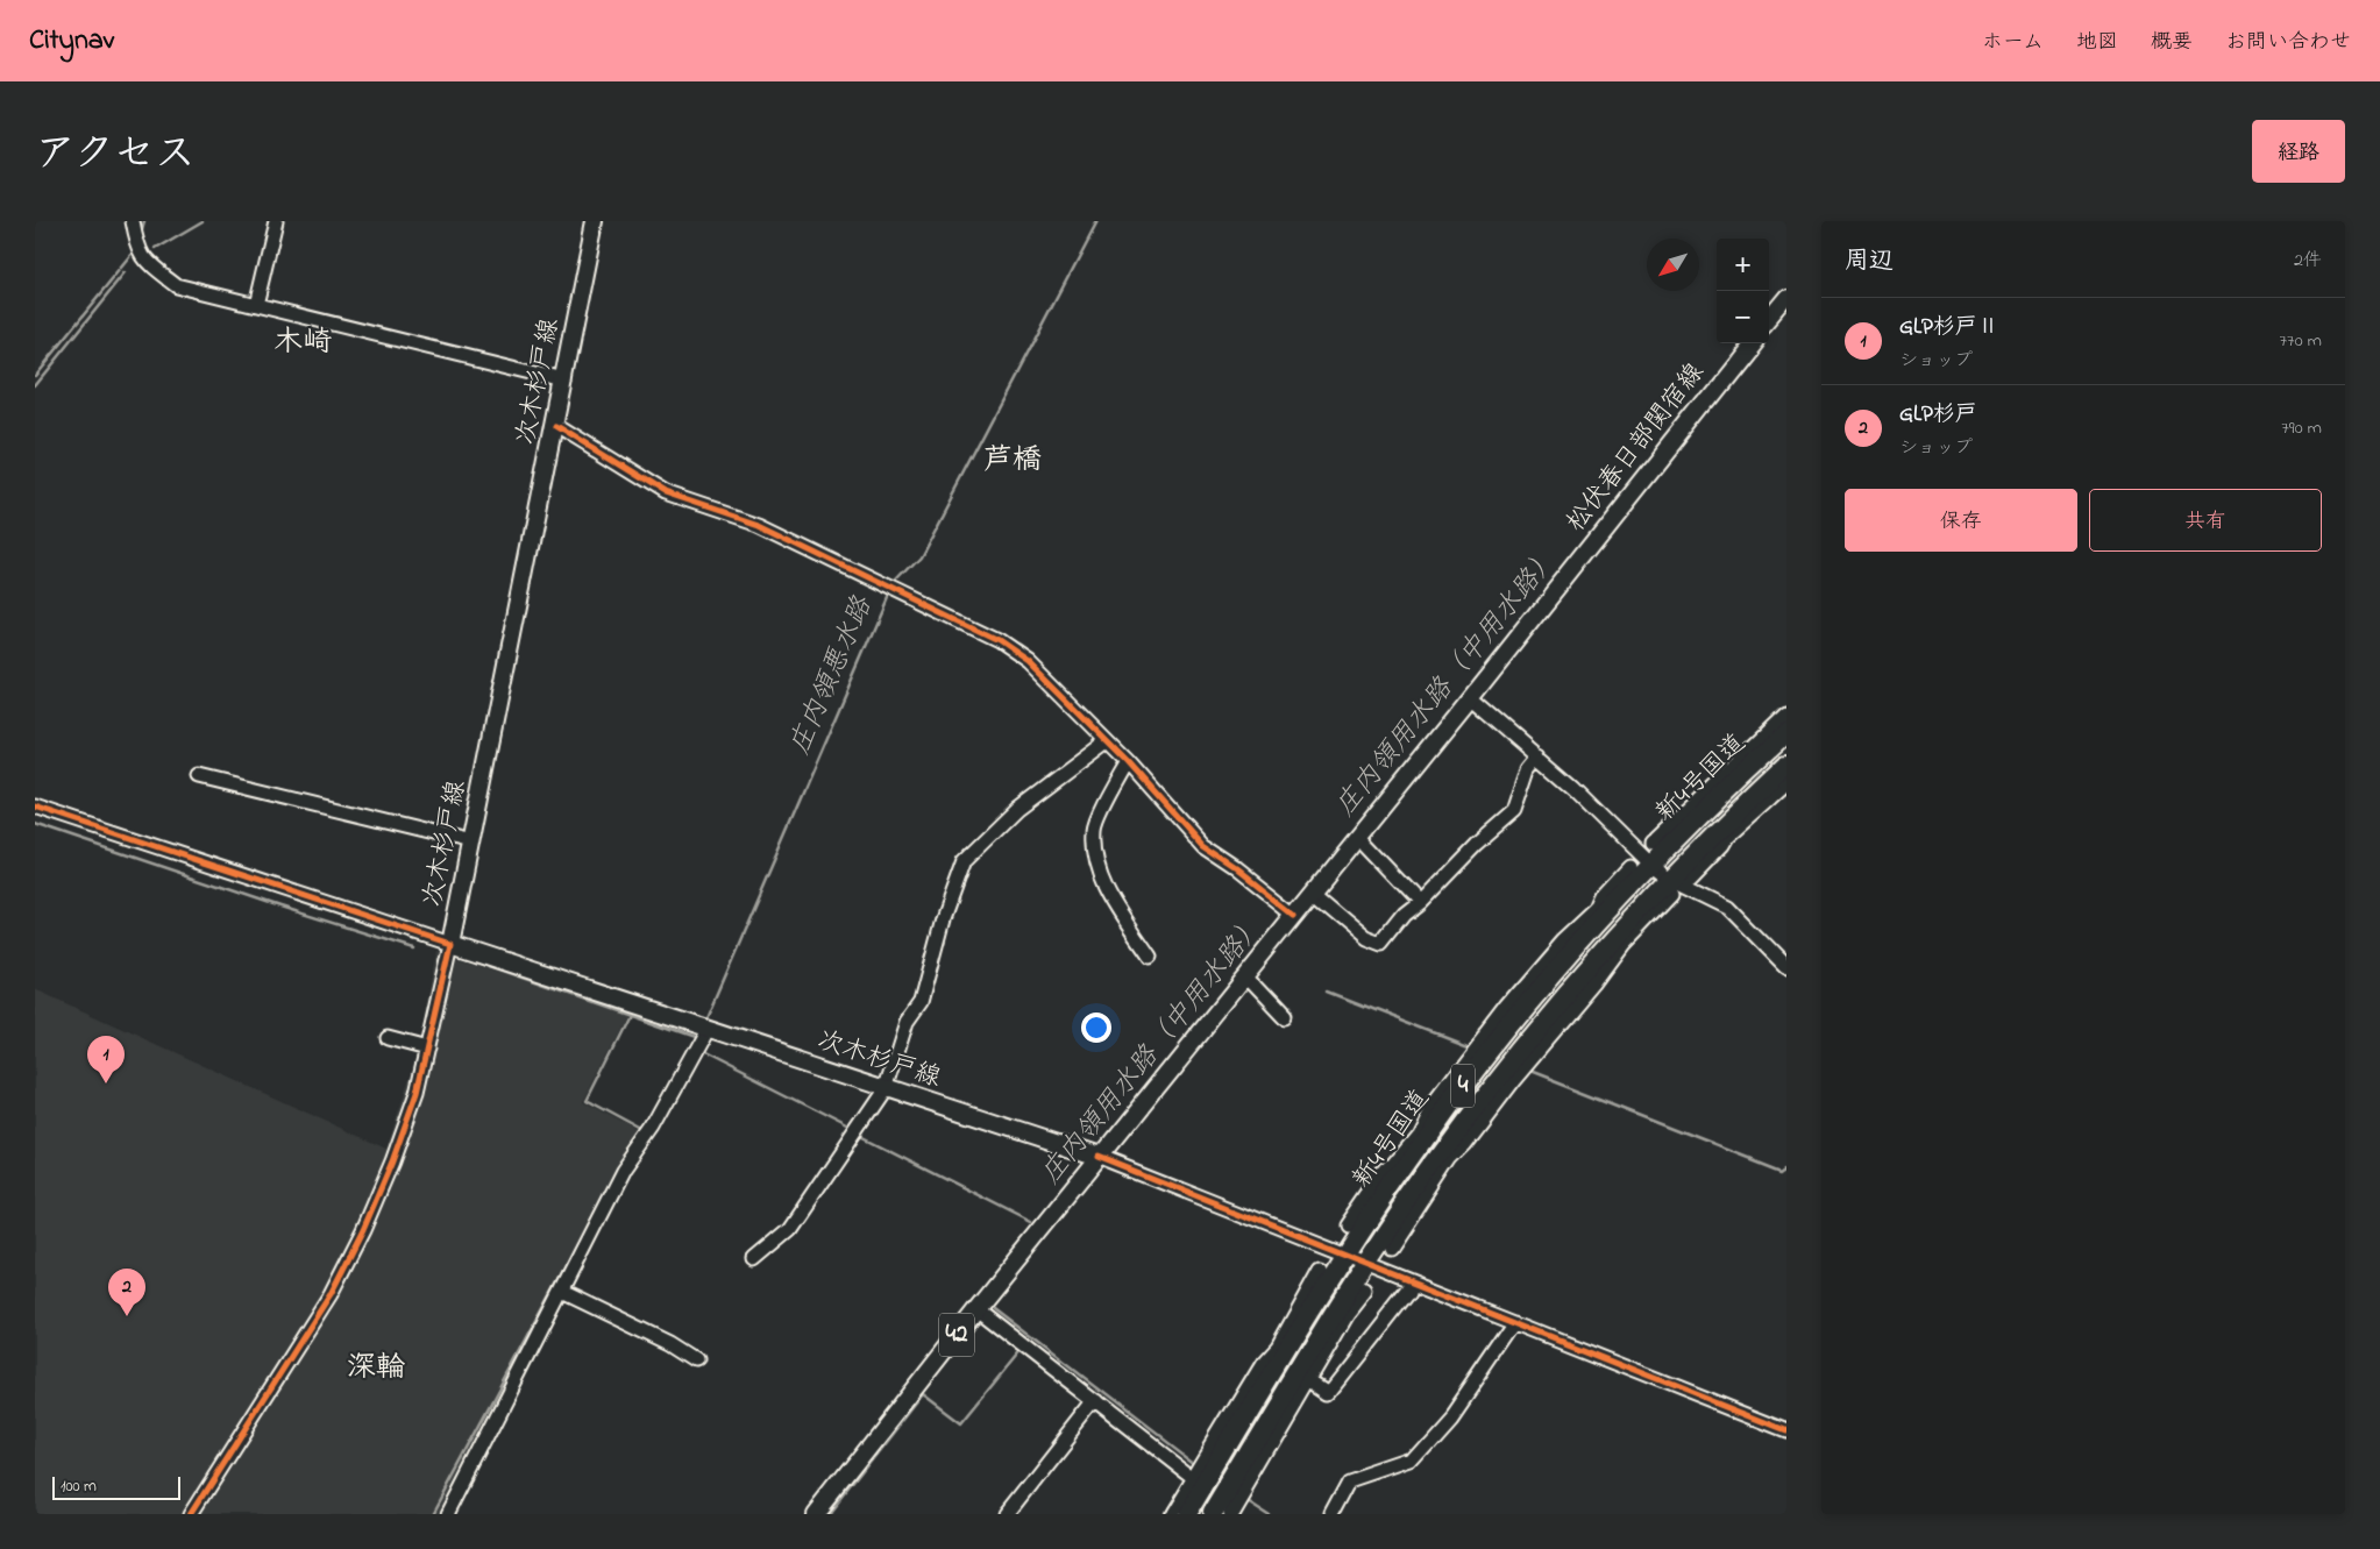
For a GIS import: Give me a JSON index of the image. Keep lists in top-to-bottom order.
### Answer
{
  "streets": {
    "highway": ["新4号国道", "4"],
    "main road": ["次木杉戸線", "松伏春日部関宿線", "42"]
  },
  "crossings": [
    ["次木杉戸線", "松伏春日部関宿線"]
  ],
  "districts": ["木崎", "芦橋", "深輪"],
  "water": ["庄内領悪水路", "庄内領用水路（中用水路）"],
  "scale_bar": "100 m",
  "north": "bottom left",
  "page": {
    "header": "Citynav",
    "nav": [
      "ホーム",
      "地図",
      "概要",
      "お問い合わせ"
    ],
    "title": "アクセス",
    "buttons": [
      "経路",
      ["保存", "共有"]
    ],
    "heading": ["周辺", "2件"],
    "map_buttons": ["+", "−"],
    "list": [
      {
        "mark": "1",
        "name": "GLP杉戸Ⅱ",
        "note": "ショップ",
        "value": "770 m"
      },
      {
        "mark": "2",
        "name": "GLP杉戸",
        "note": "ショップ",
        "value": "790 m"
      }
    ],
    "pins": ["1", "2"],
    "scale": "100 m"
  }
}
